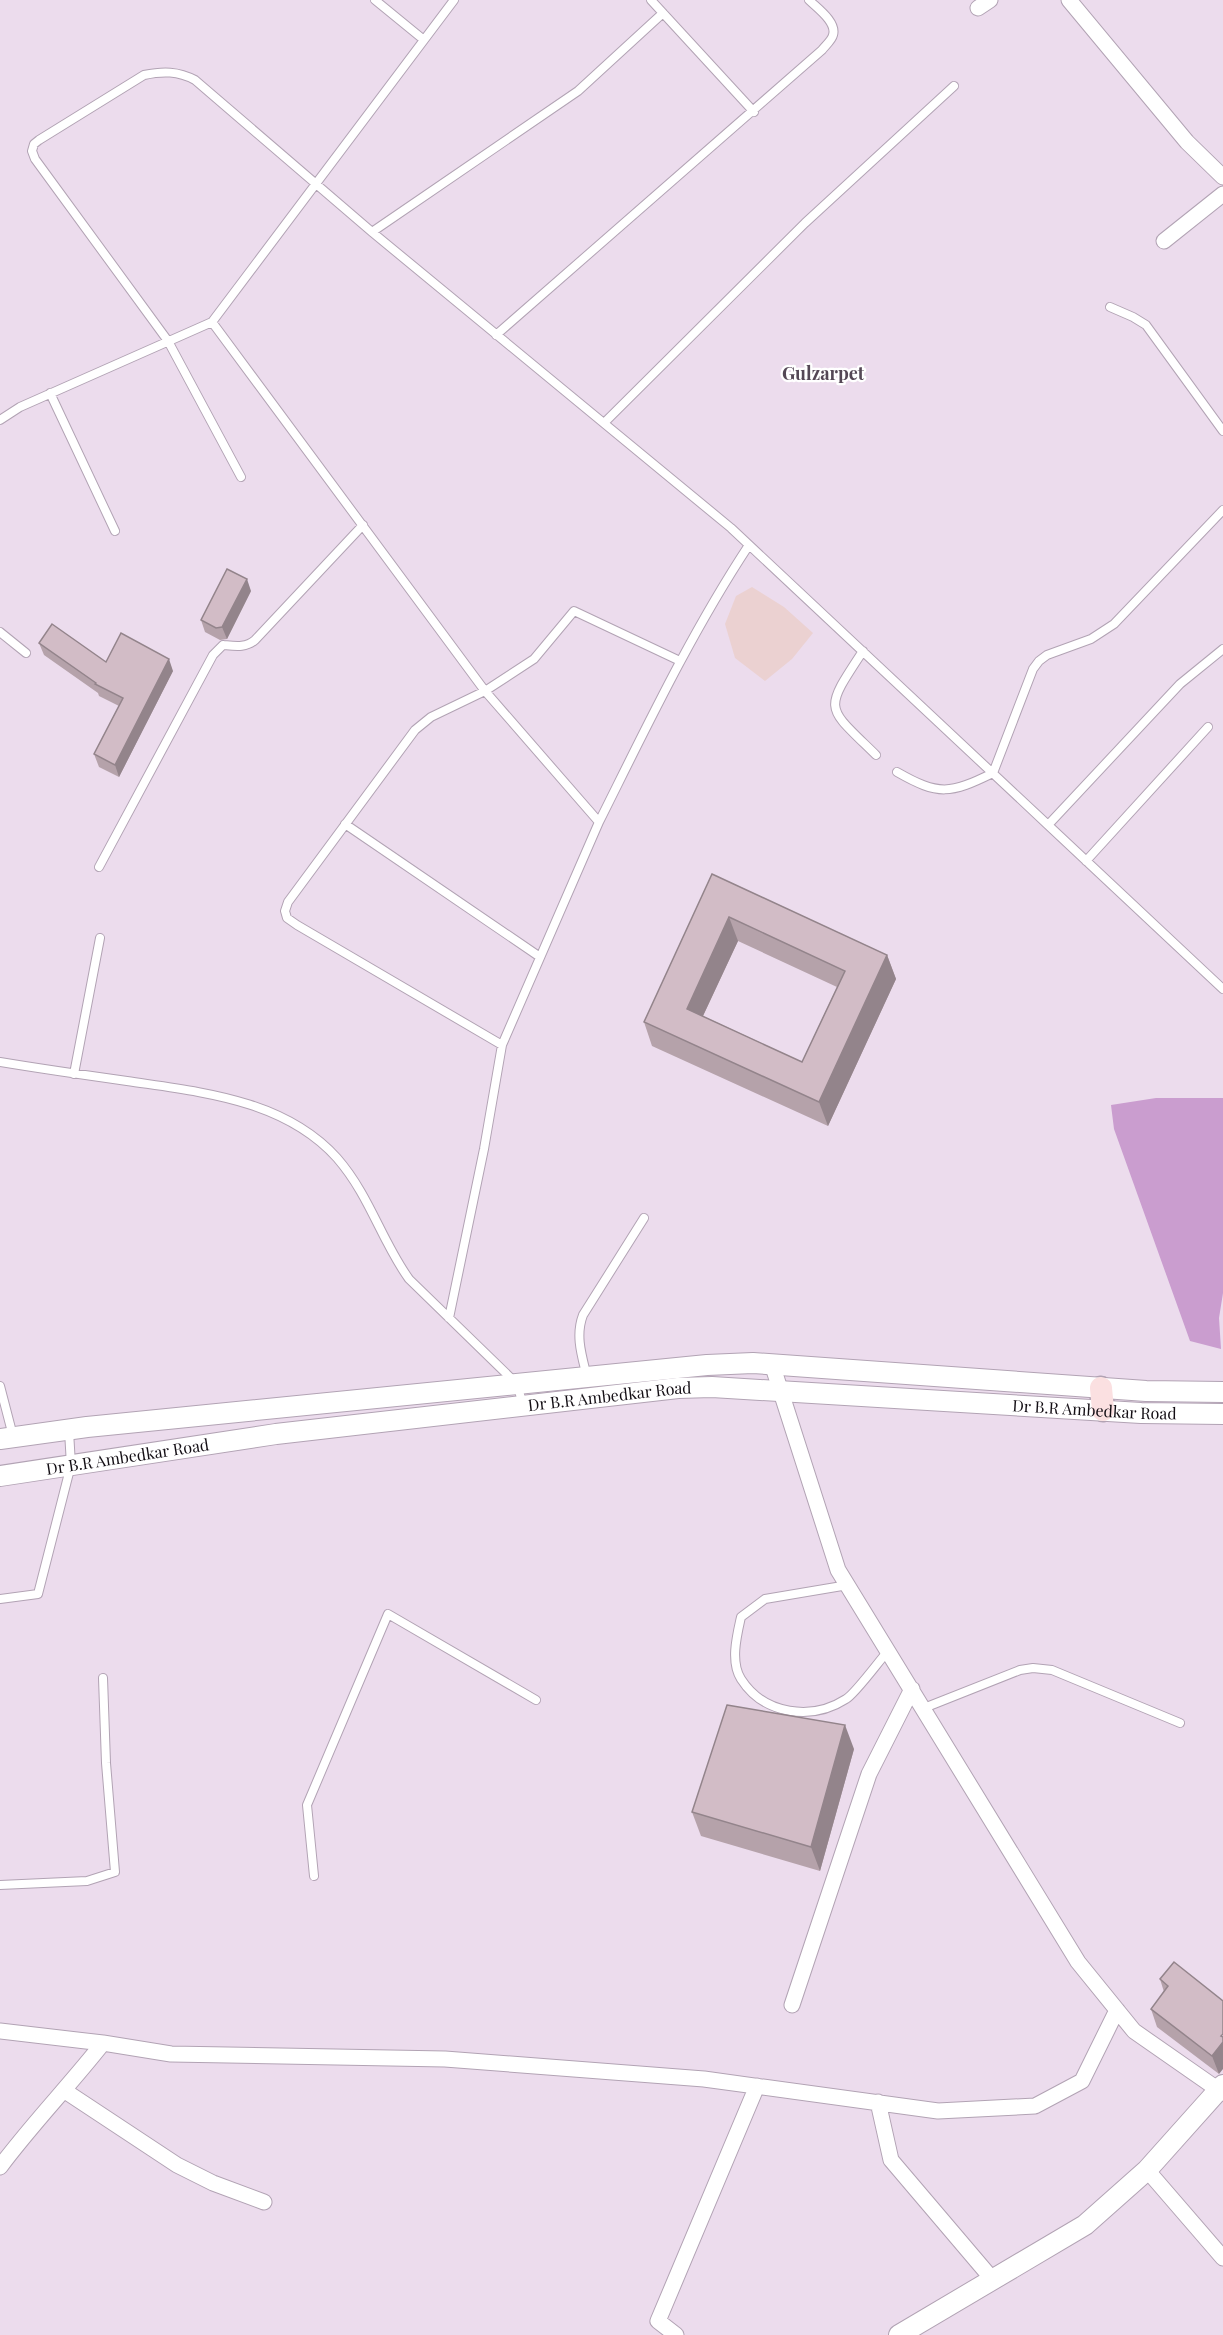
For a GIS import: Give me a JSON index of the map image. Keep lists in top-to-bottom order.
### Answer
{
  "streets": {
    "street": ["Dr B.R Ambedkar Road"]
  },
  "districts": ["Gulzarpet"]
}
